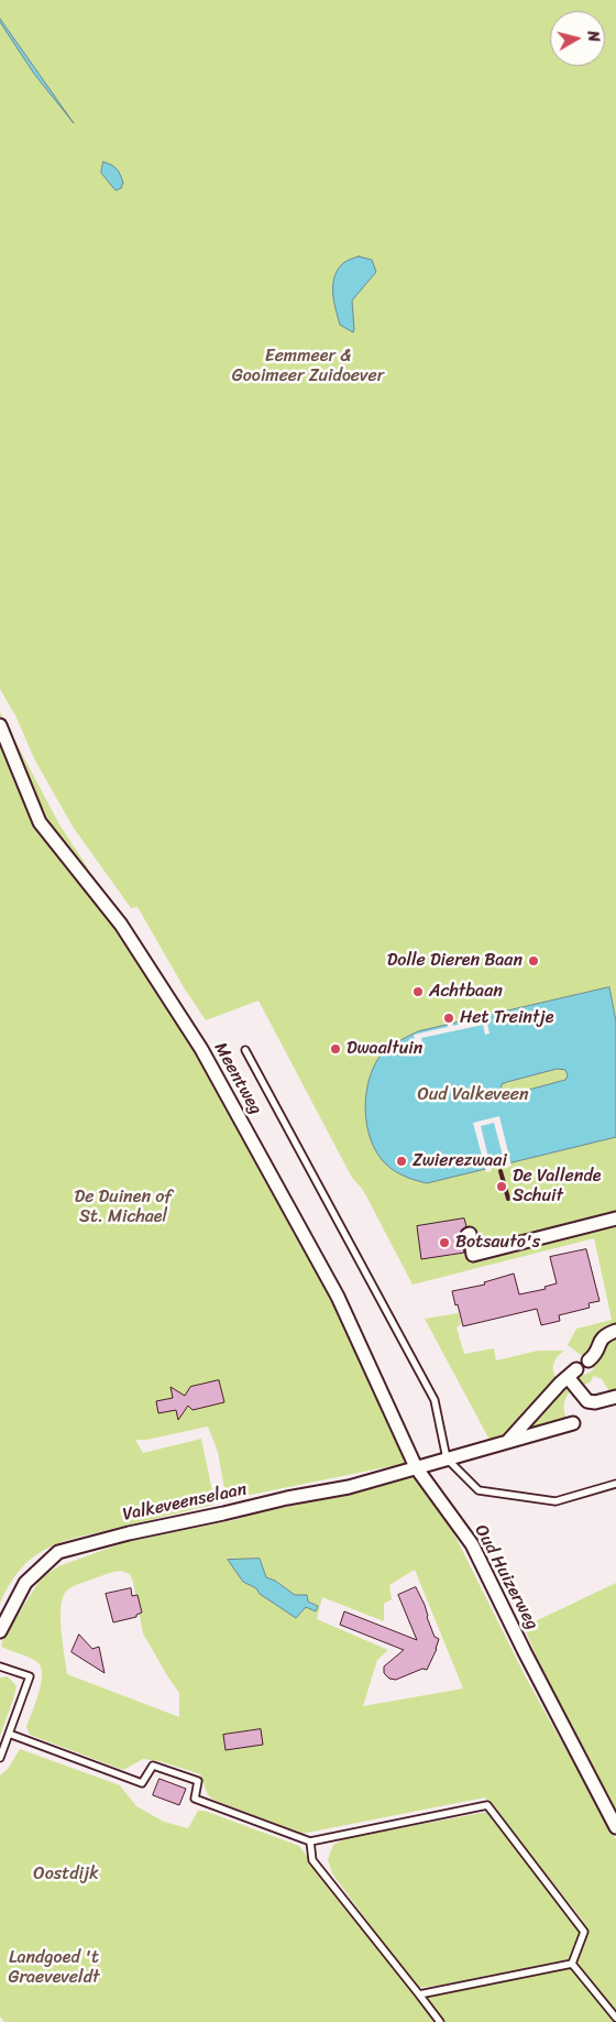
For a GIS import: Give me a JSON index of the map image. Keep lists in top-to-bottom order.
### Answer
{
  "streets": {
    "street": ["Meentweg", "Valkeveenselaan", "Oud Huizerweg"]
  },
  "crossings": [
    ["Meentweg", "Valkeveenselaan"],
    ["Meentweg", "Oud Huizerweg"],
    ["Valkeveenselaan", "Oud Huizerweg"]
  ],
  "parks": [
    "Eemmeer & Gooimeer Zuidoever",
    "Oud Valkeveen",
    "De Duinen of St. Michael",
    "Oostdijk",
    "Landgoed 't Graeveveldt"
  ],
  "places": [
    "Dolle Dieren Baan",
    "Achtbaan",
    "Het Treintje",
    "Dwaaltuin",
    "Zwierezwaai",
    "De Vallende Schuit",
    "Botsauto's"
  ],
  "north": "right"
}
